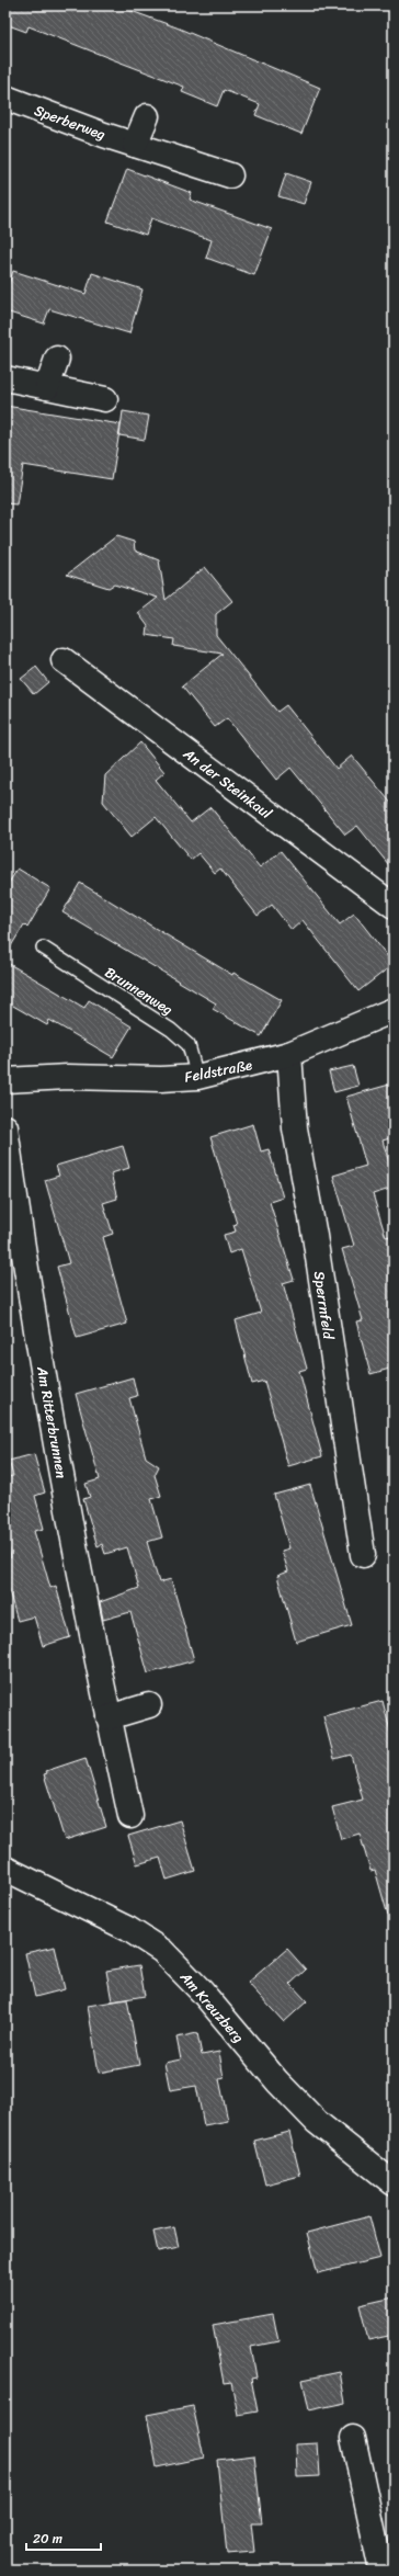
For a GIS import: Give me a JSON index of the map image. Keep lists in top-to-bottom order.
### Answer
{
  "streets": {
    "street": [
      "Sperberweg",
      "An der Steinkaul",
      "Feldstraße",
      "Sperrnfeld",
      "Am Ritterbrunnen",
      "Am Kreuzberg"
    ],
    "lane": ["Brunnenweg"]
  },
  "crossings": [
    ["Brunnenweg", "Feldstraße"],
    ["Feldstraße", "Sperrnfeld"]
  ],
  "scale_bar": "20 m"
}
